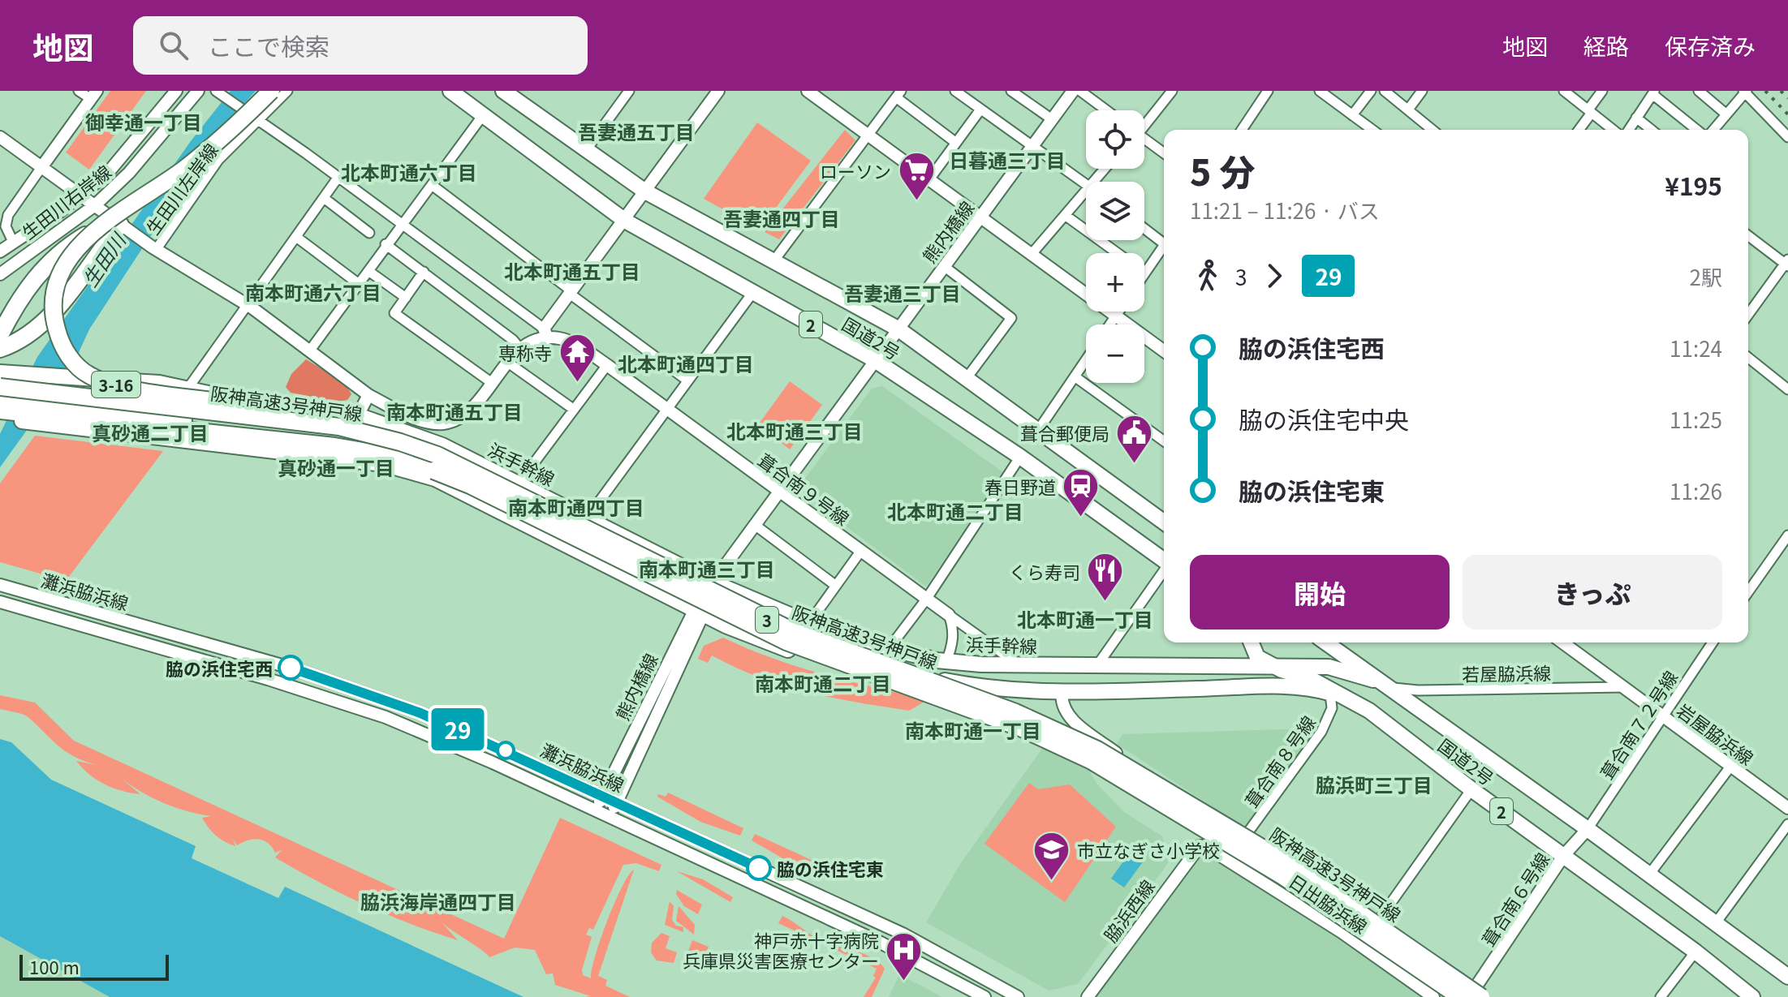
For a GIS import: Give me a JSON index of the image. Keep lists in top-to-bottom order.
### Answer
{
  "streets": {
    "highway": ["3-16", "阪神高速3号神戸線", "3"],
    "main road": ["2", "国道2号", "浜手幹線"],
    "street": [
      "生田川左岸線",
      "生田川右岸線",
      "熊内橋線",
      "葺合南９号線",
      "灘浜脇浜線",
      "若屋脇浜線",
      "葺合南７２号線",
      "岩屋脇浜線",
      "葺合南８号線",
      "葺合南６号線",
      "日出脇浜線",
      "脇浜西線"
    ]
  },
  "crossings": [
    ["熊内橋線", "国道2号"],
    ["熊内橋線", "浜手幹線"],
    ["熊内橋線", "葺合南９号線"],
    ["熊内橋線", "灘浜脇浜線"],
    ["国道2号", "浜手幹線"],
    ["国道2号", "若屋脇浜線"],
    ["国道2号", "葺合南７２号線"],
    ["国道2号", "葺合南６号線"],
    ["3-16", "阪神高速3号神戸線"],
    ["阪神高速3号神戸線", "葺合南６号線"],
    ["浜手幹線", "葺合南９号線"],
    ["浜手幹線", "若屋脇浜線"],
    ["若屋脇浜線", "岩屋脇浜線"],
    ["葺合南７２号線", "岩屋脇浜線"],
    ["葺合南７２号線", "葺合南６号線"],
    ["日出脇浜線", "脇浜西線"]
  ],
  "districts": [
    "御幸通一丁目",
    "吾妻通五丁目",
    "日暮通三丁目",
    "北本町通六丁目",
    "吾妻通四丁目",
    "北本町通五丁目",
    "南本町通六丁目",
    "吾妻通三丁目",
    "北本町通四丁目",
    "南本町通五丁目",
    "北本町通三丁目",
    "真砂通二丁目",
    "真砂通一丁目",
    "南本町通四丁目",
    "北本町通二丁目",
    "南本町通三丁目",
    "北本町通一丁目",
    "南本町通二丁目",
    "南本町通一丁目",
    "脇浜町三丁目",
    "脇浜海岸通四丁目"
  ],
  "water": ["生田川"],
  "places": {
    "supermarket": ["ローソン"],
    "temple": ["専称寺"],
    "public building": ["葺合郵便局"],
    "station": ["春日野道"],
    "restaurant": ["くら寿司"],
    "other": ["脇の浜住宅西", "脇の浜住宅東"],
    "school or university": ["市立なぎさ小学校"],
    "hospital": ["神戸赤十字病院 兵庫県災害医療センター"]
  },
  "lines": ["bus line 29"],
  "scale_bar": "100 m",
  "page": {
    "header": "地図",
    "search": "ここで検索",
    "nav": ["地図", "経路", "保存済み"],
    "on_map": "29",
    "map_buttons": ["+", "−"],
    "heading": ["5 分", "11:21 – 11:26 · バス", "¥195"],
    "legs": ["3", "29", "2駅"],
    "list": [
      {
        "name": "脇の浜住宅西",
        "value": "11:24"
      },
      {
        "name": "脇の浜住宅中央",
        "value": "11:25"
      },
      {
        "name": "脇の浜住宅東",
        "value": "11:26"
      }
    ],
    "buttons": ["開始", "きっぷ"],
    "scale": "100 m"
  }
}
